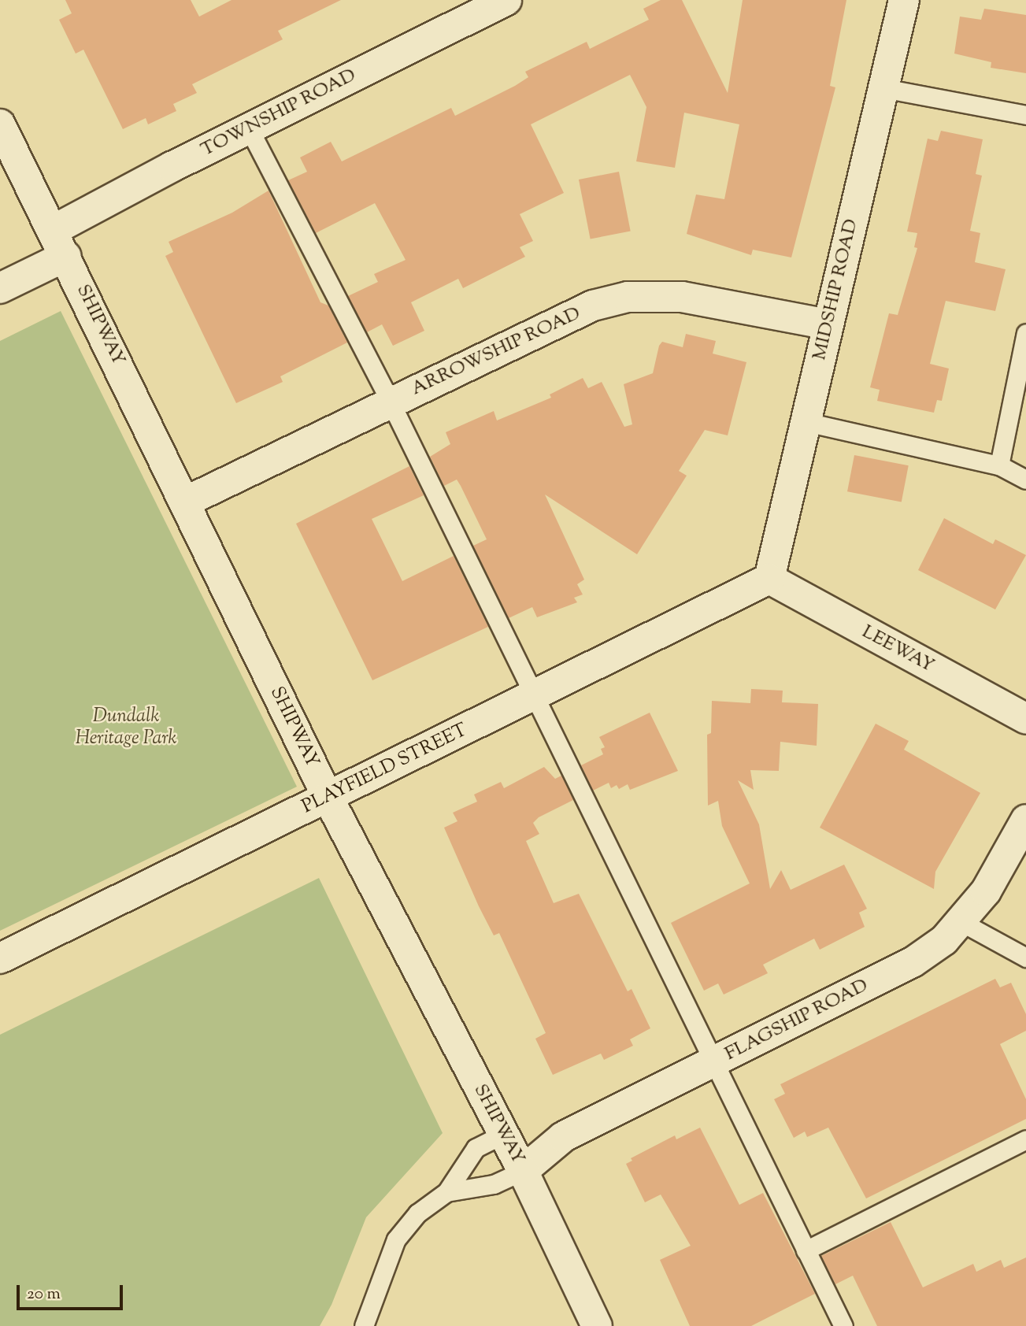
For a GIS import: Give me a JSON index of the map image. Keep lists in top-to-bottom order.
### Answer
{
  "streets": {
    "street": [
      "TOWNSHIP ROAD",
      "MIDSHIP ROAD",
      "SHIPWAY",
      "ARROWSHIP ROAD",
      "LEEWAY",
      "PLAYFIELD STREET",
      "FLAGSHIP ROAD"
    ]
  },
  "crossings": [
    ["TOWNSHIP ROAD", "SHIPWAY"],
    ["MIDSHIP ROAD", "ARROWSHIP ROAD"],
    ["MIDSHIP ROAD", "LEEWAY"],
    ["MIDSHIP ROAD", "PLAYFIELD STREET"],
    ["SHIPWAY", "ARROWSHIP ROAD"],
    ["SHIPWAY", "PLAYFIELD STREET"],
    ["SHIPWAY", "FLAGSHIP ROAD"],
    ["LEEWAY", "PLAYFIELD STREET"]
  ],
  "parks": ["Dundalk Heritage Park"],
  "scale_bar": "20 m"
}
